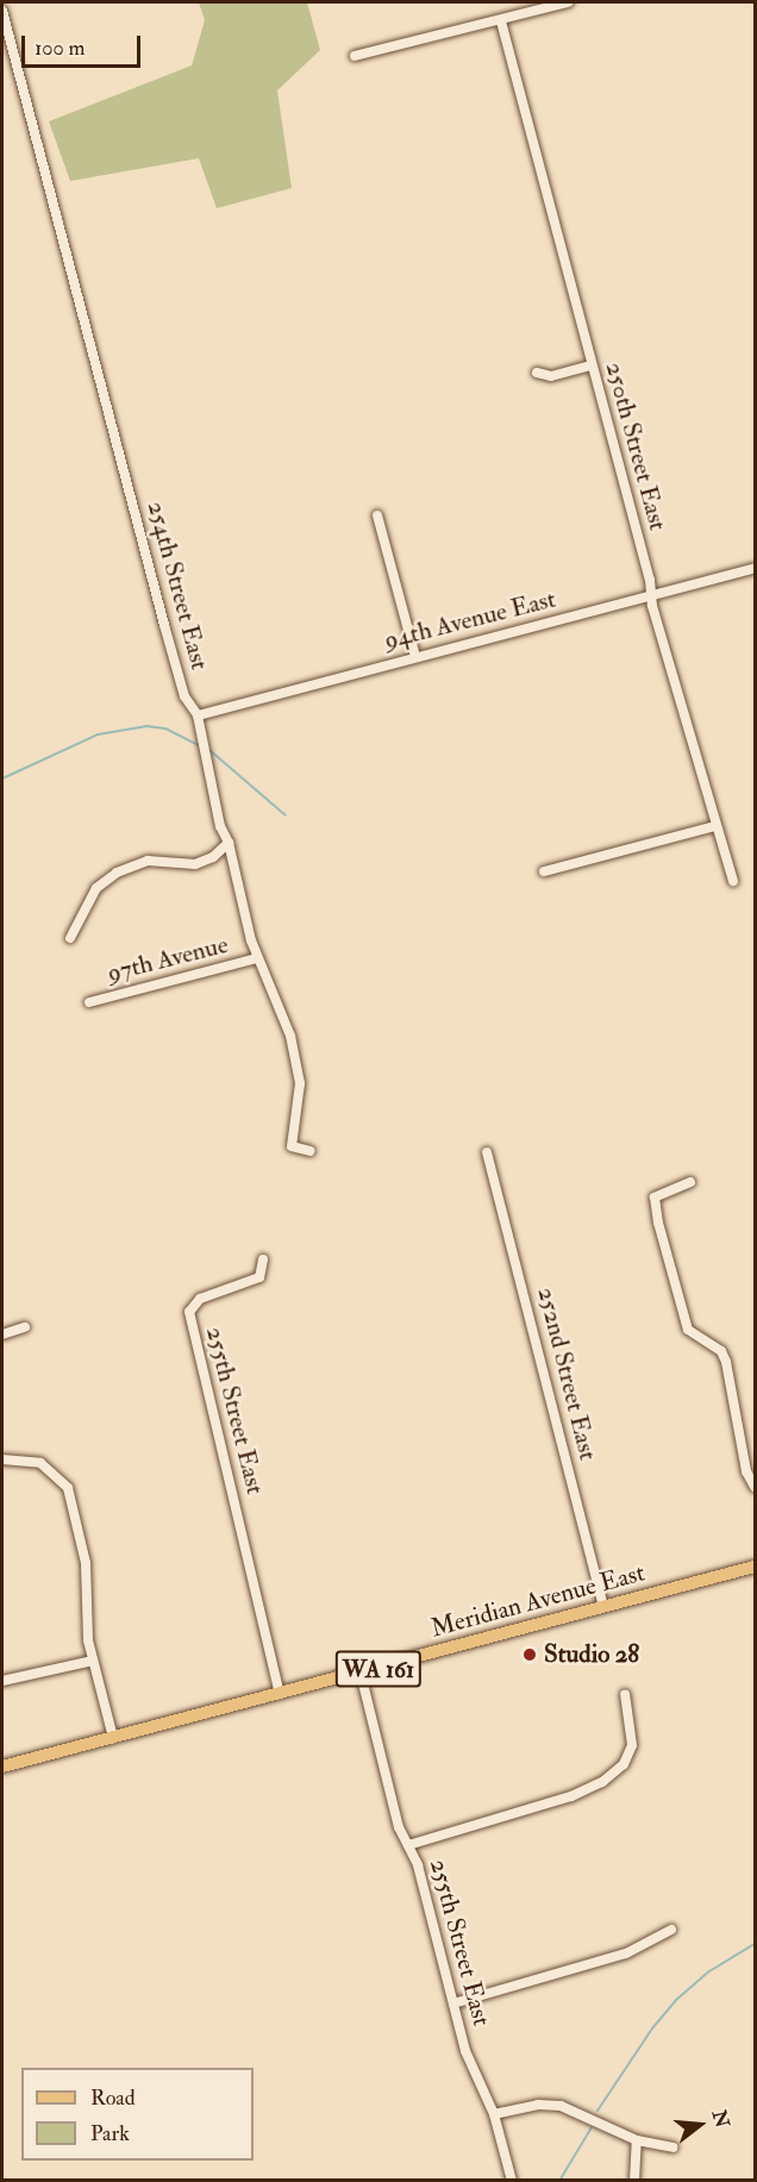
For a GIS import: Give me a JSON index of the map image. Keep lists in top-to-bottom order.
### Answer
{
  "streets": {
    "main road": ["Meridian Avenue East", "WA 161"],
    "street": [
      "250th Street East",
      "254th Street East",
      "94th Avenue East",
      "97th Avenue",
      "252nd Street East",
      "255th Street East"
    ]
  },
  "crossings": [
    ["250th Street East", "94th Avenue East"],
    ["254th Street East", "94th Avenue East"],
    ["254th Street East", "97th Avenue"],
    ["252nd Street East", "Meridian Avenue East"],
    ["255th Street East", "Meridian Avenue East"]
  ],
  "places": ["Studio 28"],
  "legend": ["Road", "Park"],
  "scale_bar": "100 m",
  "north": "right"
}
